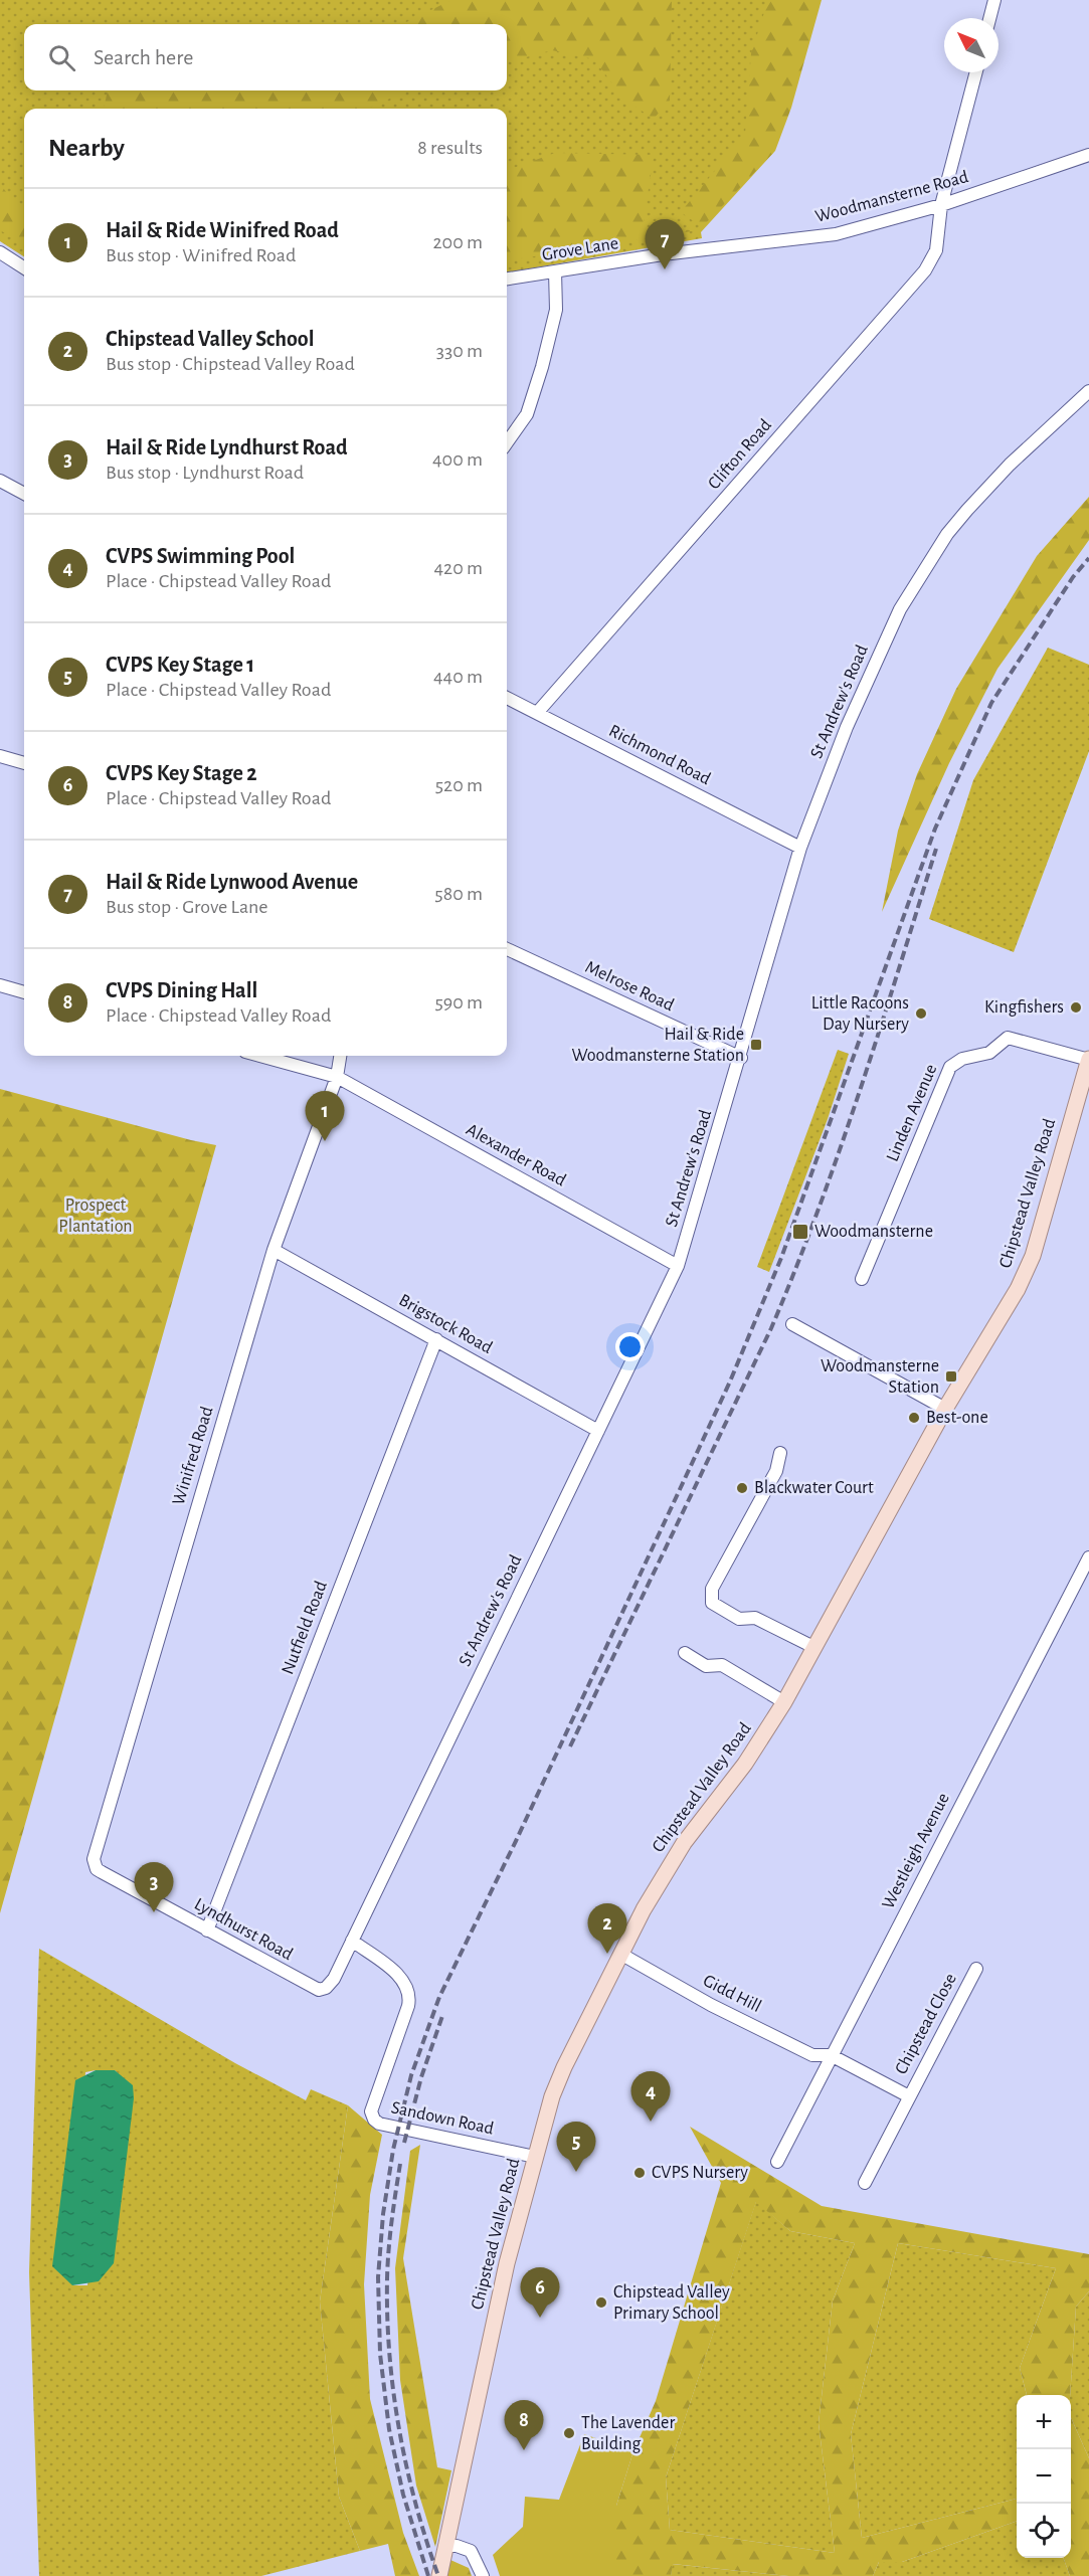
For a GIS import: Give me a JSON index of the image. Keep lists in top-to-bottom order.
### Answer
{
  "streets": {
    "main road": ["Chipstead Valley Road"],
    "street": [
      "Woodmansterne Road",
      "Grove Lane",
      "Clifton Road",
      "St Andrew's Road",
      "Richmond Road",
      "Melrose Road",
      "Linden Avenue",
      "Alexander Road",
      "Brigstock Road",
      "Winifred Road",
      "Nutfield Road",
      "Westleigh Avenue",
      "Lyndhurst Road",
      "Gidd Hill",
      "Chipstead Close",
      "Sandown Road"
    ]
  },
  "crossings": [
    ["Woodmansterne Road", "Grove Lane"],
    ["Woodmansterne Road", "Clifton Road"],
    ["Clifton Road", "Richmond Road"],
    ["St Andrew's Road", "Richmond Road"],
    ["St Andrew's Road", "Melrose Road"],
    ["St Andrew's Road", "Alexander Road"],
    ["St Andrew's Road", "Brigstock Road"],
    ["St Andrew's Road", "Lyndhurst Road"],
    ["St Andrew's Road", "Sandown Road"],
    ["Linden Avenue", "Chipstead Valley Road"],
    ["Alexander Road", "Winifred Road"],
    ["Chipstead Valley Road", "Gidd Hill"],
    ["Chipstead Valley Road", "Sandown Road"],
    ["Brigstock Road", "Winifred Road"],
    ["Brigstock Road", "Nutfield Road"],
    ["Winifred Road", "Lyndhurst Road"],
    ["Nutfield Road", "Lyndhurst Road"],
    ["Westleigh Avenue", "Gidd Hill"],
    ["Westleigh Avenue", "Chipstead Close"],
    ["Gidd Hill", "Chipstead Close"]
  ],
  "parks": ["Prospect Plantation"],
  "places": {
    "other": [
      "Kingfishers",
      "Little Racoons Day Nursery",
      "Best-one",
      "Blackwater Court",
      "CVPS Nursery",
      "Chipstead Valley Primary School",
      "The Lavender Building"
    ],
    "transit": ["Hail & Ride Woodmansterne Station", "Woodmansterne", "Woodmansterne Station"]
  },
  "north": "top left",
  "page": {
    "search": "Search here",
    "heading": ["Nearby", "8 results"],
    "list": [
      {
        "mark": "1",
        "name": "Hail & Ride Winifred Road",
        "note": "Bus stop · Winifred Road",
        "value": "200 m"
      },
      {
        "mark": "2",
        "name": "Chipstead Valley School",
        "note": "Bus stop · Chipstead Valley Road",
        "value": "330 m"
      },
      {
        "mark": "3",
        "name": "Hail & Ride Lyndhurst Road",
        "note": "Bus stop · Lyndhurst Road",
        "value": "400 m"
      },
      {
        "mark": "4",
        "name": "CVPS Swimming Pool",
        "note": "Place · Chipstead Valley Road",
        "value": "420 m"
      },
      {
        "mark": "5",
        "name": "CVPS Key Stage 1",
        "note": "Place · Chipstead Valley Road",
        "value": "440 m"
      },
      {
        "mark": "6",
        "name": "CVPS Key Stage 2",
        "note": "Place · Chipstead Valley Road",
        "value": "520 m"
      },
      {
        "mark": "7",
        "name": "Hail & Ride Lynwood Avenue",
        "note": "Bus stop · Grove Lane",
        "value": "580 m"
      },
      {
        "mark": "8",
        "name": "CVPS Dining Hall",
        "note": "Place · Chipstead Valley Road",
        "value": "590 m"
      }
    ],
    "pins": [
      "7",
      "1",
      "3",
      "2",
      "4",
      "5",
      "6",
      "8"
    ],
    "map_buttons": ["+", "−"]
  }
}
